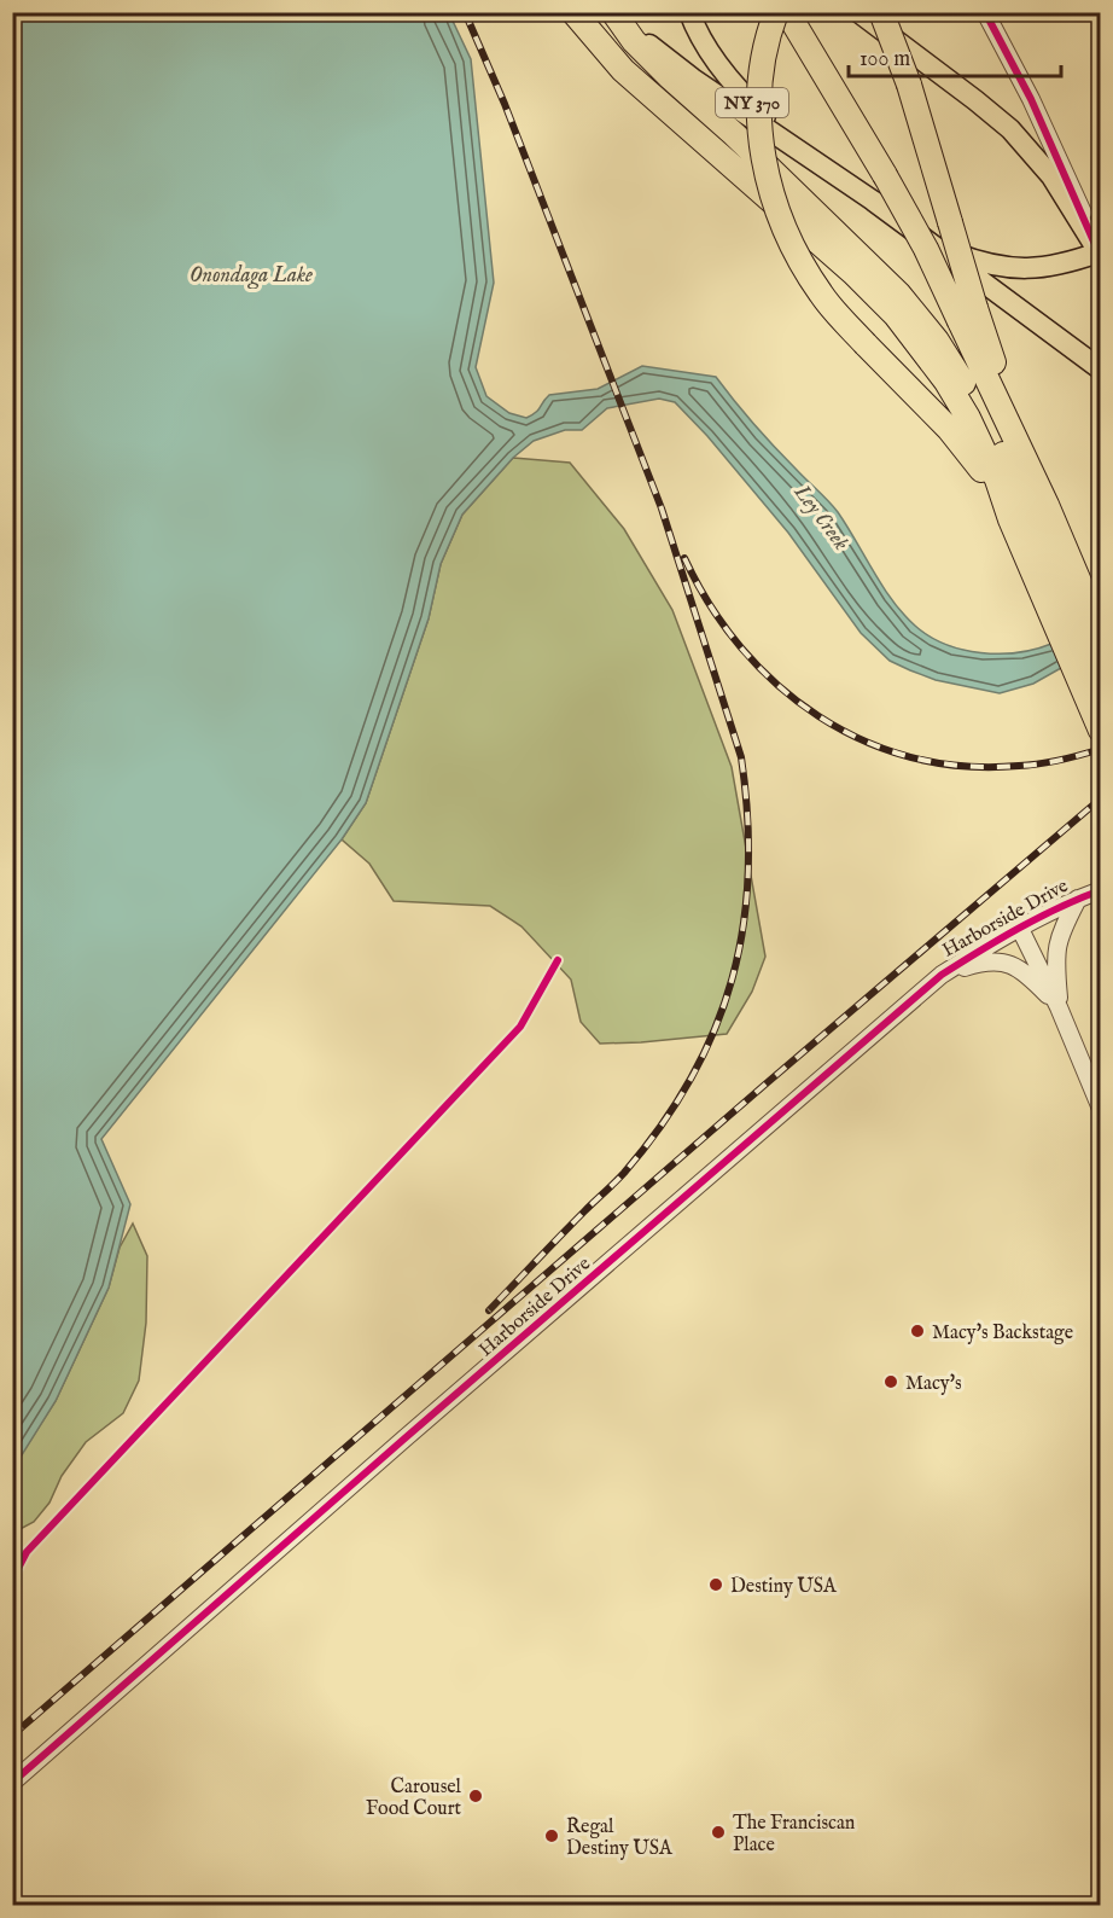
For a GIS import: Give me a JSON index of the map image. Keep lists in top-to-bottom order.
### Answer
{
  "streets": {
    "main road": ["NY 370"],
    "street": ["Harborside Drive"]
  },
  "water": ["Onondaga Lake", "Ley Creek"],
  "places": [
    "Macy's Backstage",
    "Macy's",
    "Destiny USA",
    "Carousel Food Court",
    "The Franciscan Place",
    "Regal Destiny USA"
  ],
  "scale_bar": "100 m"
}
